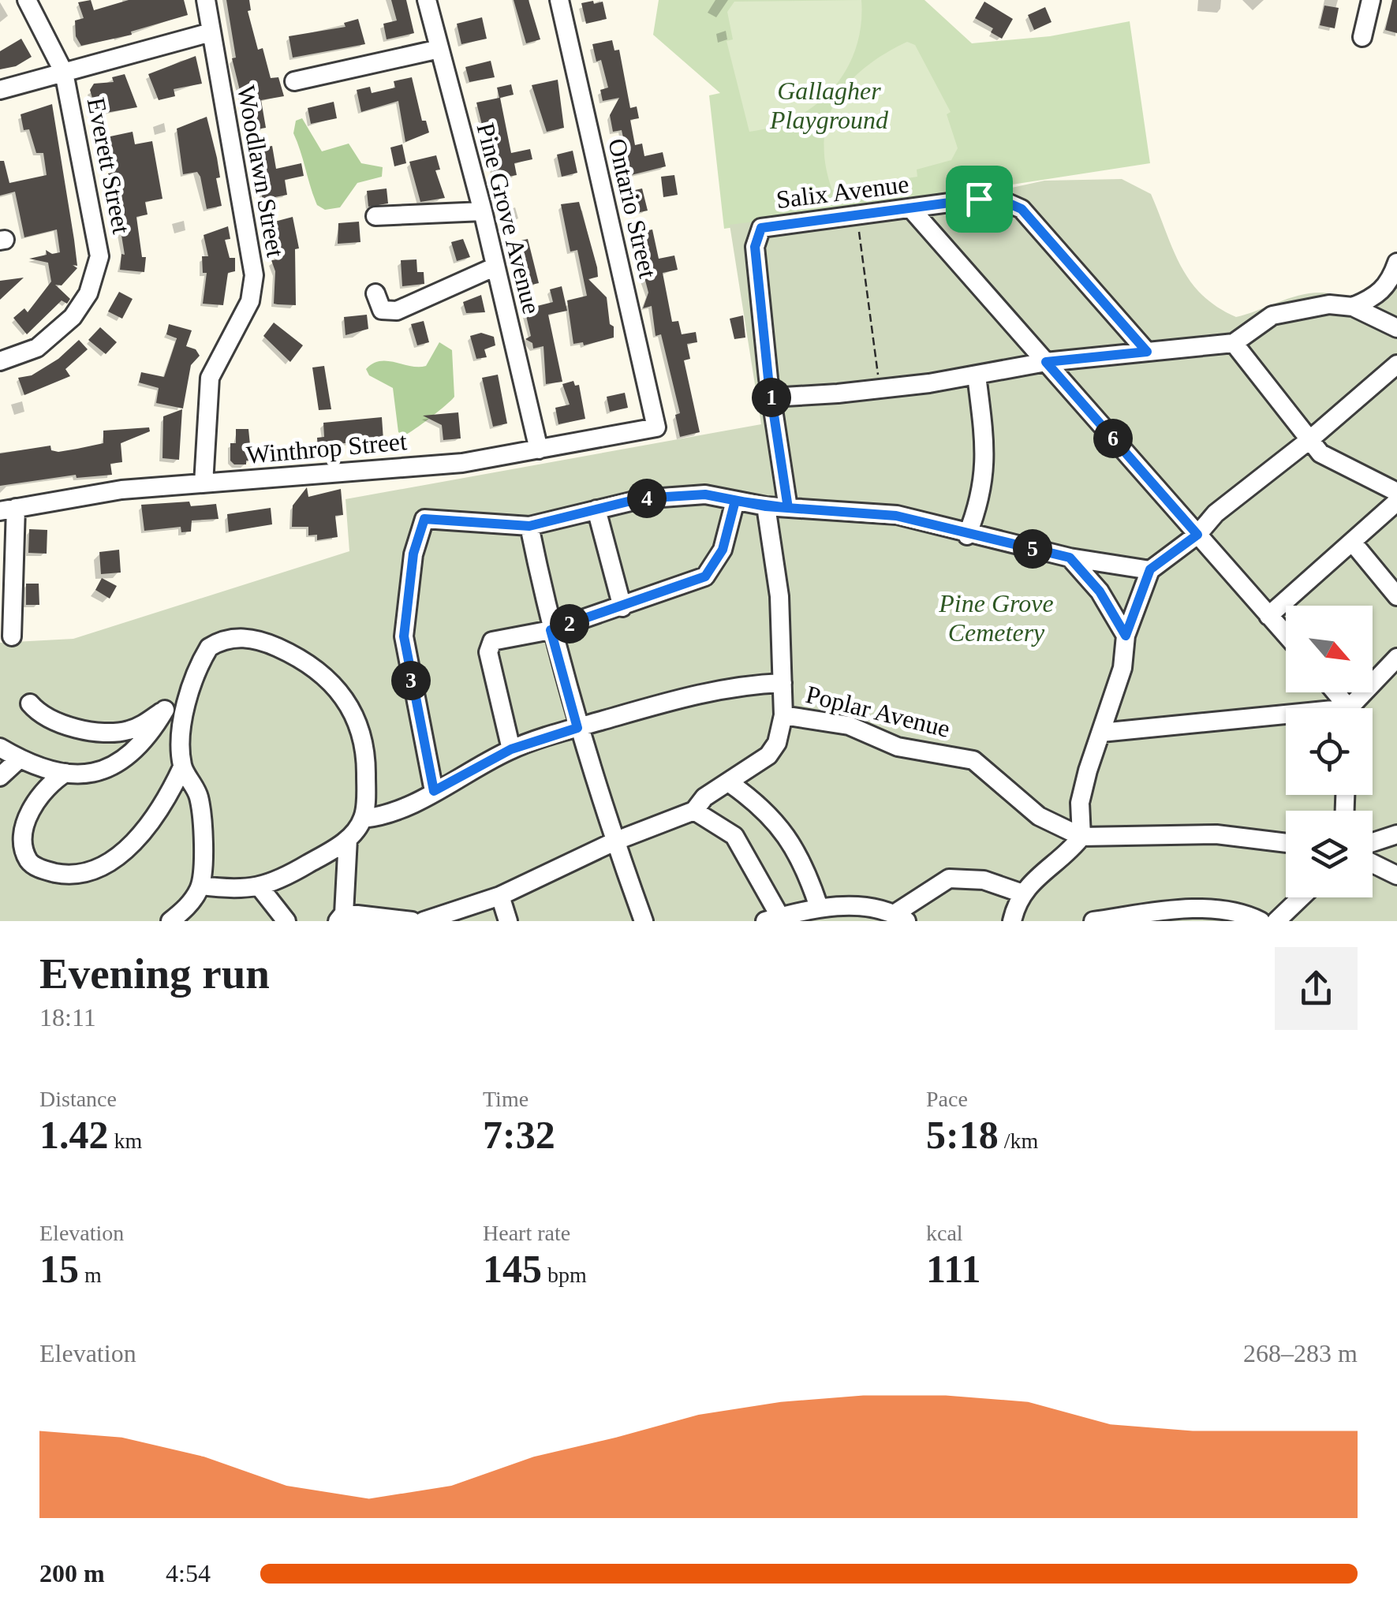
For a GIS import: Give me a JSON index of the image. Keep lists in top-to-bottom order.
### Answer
{
  "streets": {
    "street": [
      "Everett Street",
      "Woodlawn Street",
      "Salix Avenue",
      "Ontario Street",
      "Pine Grove Avenue",
      "Winthrop Street",
      "Poplar Avenue"
    ]
  },
  "crossings": [
    ["Woodlawn Street", "Winthrop Street"],
    ["Ontario Street", "Winthrop Street"],
    ["Pine Grove Avenue", "Winthrop Street"]
  ],
  "parks": ["Gallagher Playground", "Pine Grove Cemetery"],
  "north": "bottom right",
  "page": {
    "pins": [
      "1",
      "6",
      "4",
      "5",
      "2",
      "3"
    ],
    "heading": ["Evening run", "18:11"],
    "stats": [
      ["Distance", "1.42 km"],
      ["Time", "7:32"],
      ["Pace", "5:18 /km"],
      ["Elevation", "15 m"],
      ["Heart rate", "145 bpm"],
      ["kcal", "111"]
    ],
    "chart": ["Elevation", "268–283 m"],
    "list": [
      {
        "name": "200 m",
        "note": "4:54"
      }
    ]
  }
}
